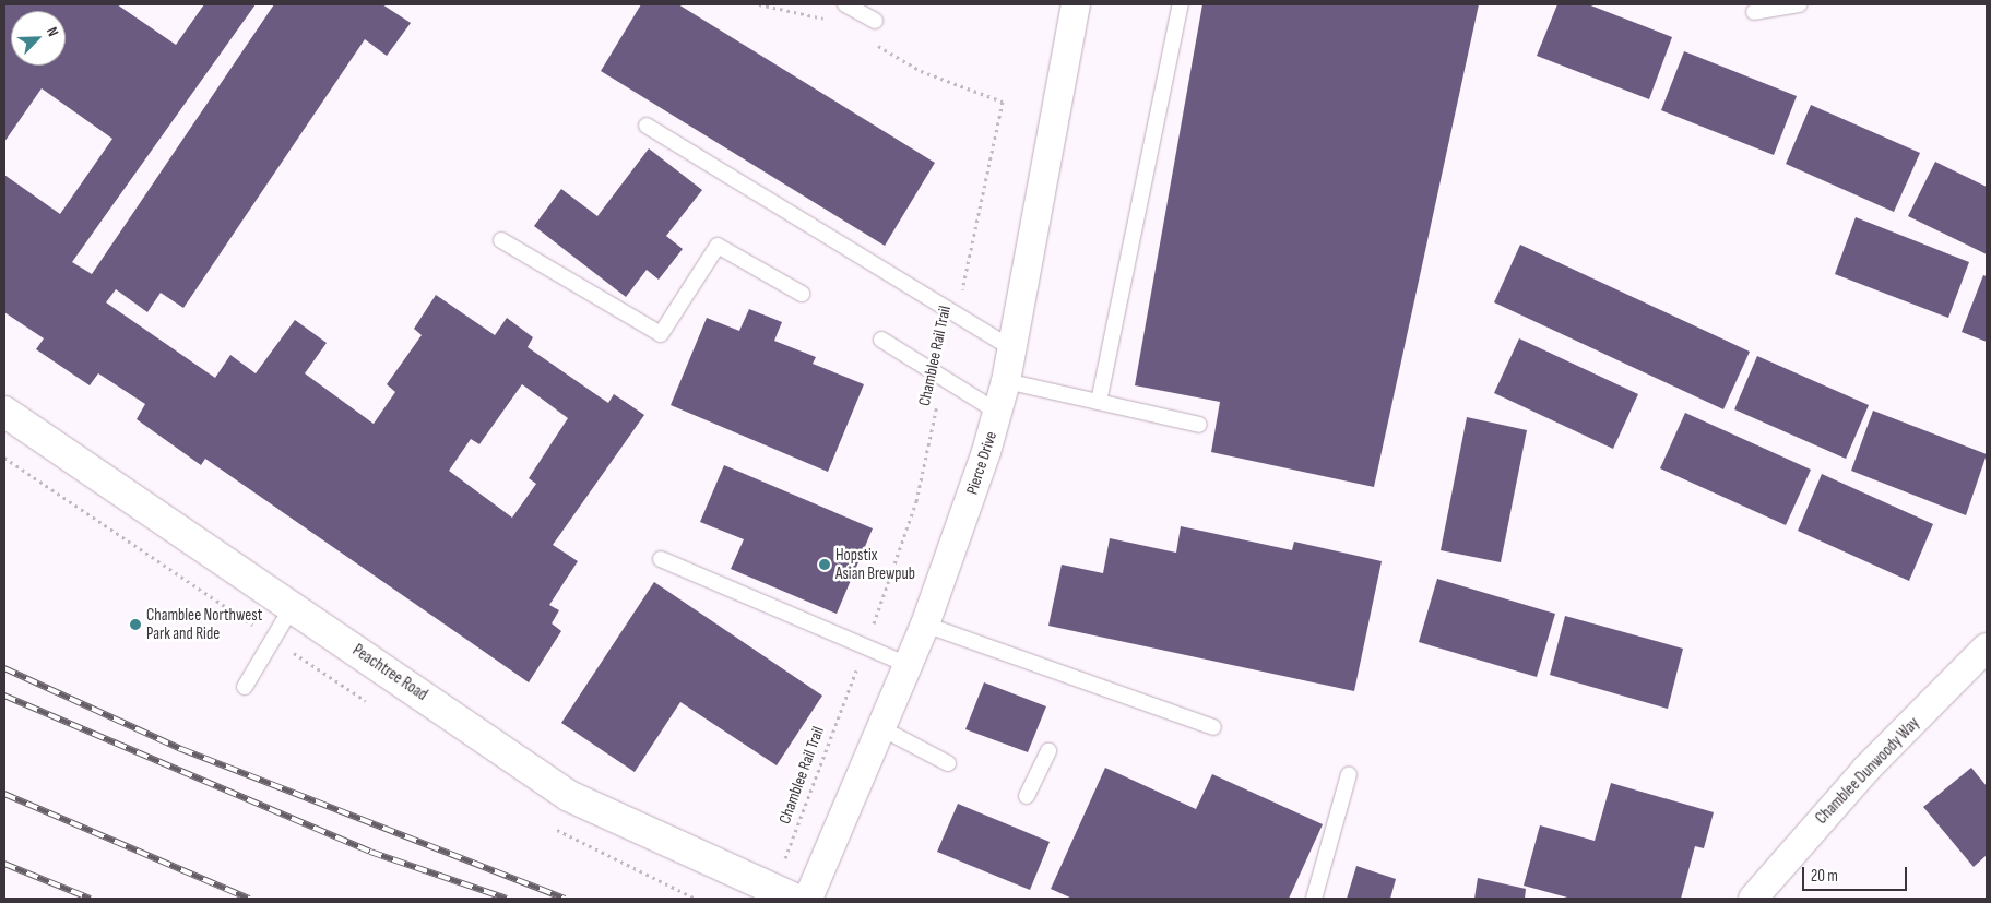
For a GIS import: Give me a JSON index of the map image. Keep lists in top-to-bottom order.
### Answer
{
  "streets": {
    "street": ["Pierce Drive", "Peachtree Road", "Chamblee Dunwoody Way"],
    "path": ["Chamblee Rail Trail"]
  },
  "places": ["Hopstix Asian Brewpub", "Chamblee Northwest Park and Ride"],
  "scale_bar": "20 m",
  "north": "top right"
}
